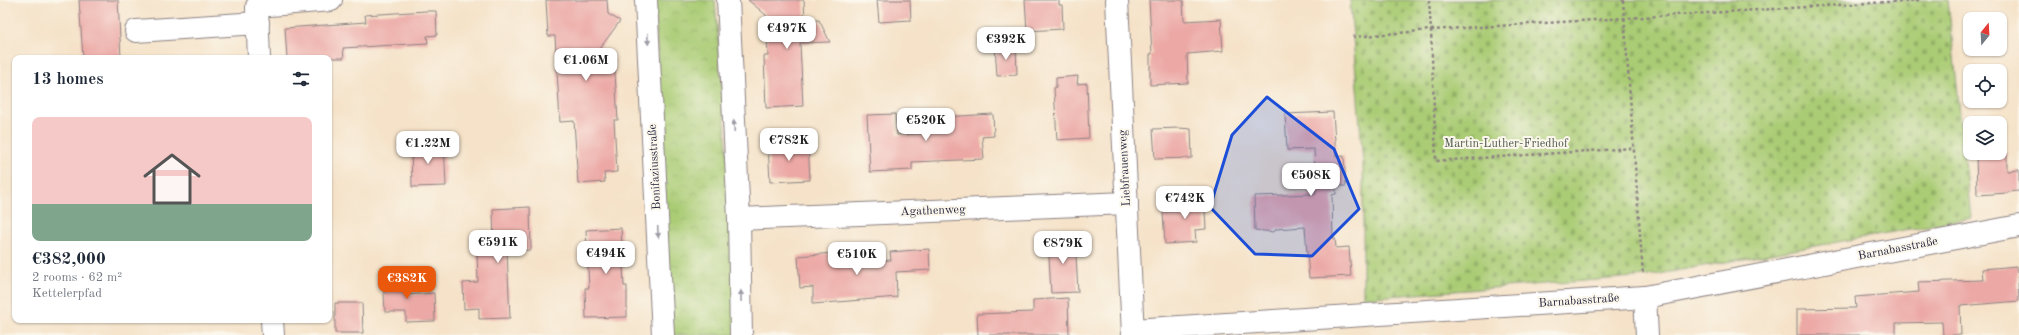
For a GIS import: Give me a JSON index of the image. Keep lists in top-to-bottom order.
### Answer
{
  "streets": {
    "street": [
      "Bonifaziusstraße",
      "Liebfrauenweg",
      "Agathenweg",
      "Barnabasstraße"
    ]
  },
  "crossings": [
    ["Liebfrauenweg", "Agathenweg"],
    ["Liebfrauenweg", "Barnabasstraße"]
  ],
  "parks": ["Martin-Luther-Friedhof"],
  "north": "top",
  "page": {
    "price": [
      "€497K",
      "€392K",
      "€1.06M",
      "€520K",
      "€782K",
      "€1.22M",
      "€508K",
      "€742K",
      "€591K",
      "€879K",
      "€494K",
      "€510K",
      "€382K"
    ],
    "heading": "13 homes",
    "list": [
      {
        "name": "€382,000",
        "note": "2 rooms · 62 m² · Kettelerpfad"
      }
    ]
  }
}
